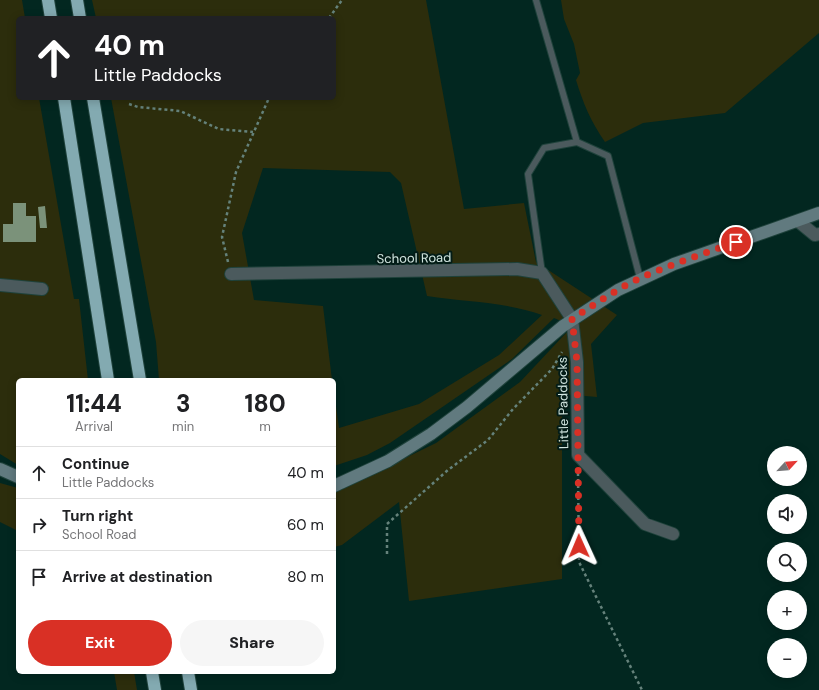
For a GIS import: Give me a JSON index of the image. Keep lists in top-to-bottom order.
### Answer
{
  "streets": {
    "street": ["School Road", "Little Paddocks"]
  },
  "north": "top right",
  "page": {
    "turn": ["40 m", "Little Paddocks"],
    "eta": [
      "11:44",
      "Arrival",
      "3",
      "min",
      "180",
      "m"
    ],
    "map_buttons": ["+", "−"],
    "list": [
      {
        "name": "Continue",
        "note": "Little Paddocks",
        "value": "40 m"
      },
      {
        "name": "Turn right",
        "note": "School Road",
        "value": "60 m"
      },
      {
        "name": "Arrive at destination",
        "value": "80 m"
      }
    ],
    "buttons": ["Exit", "Share"]
  }
}
